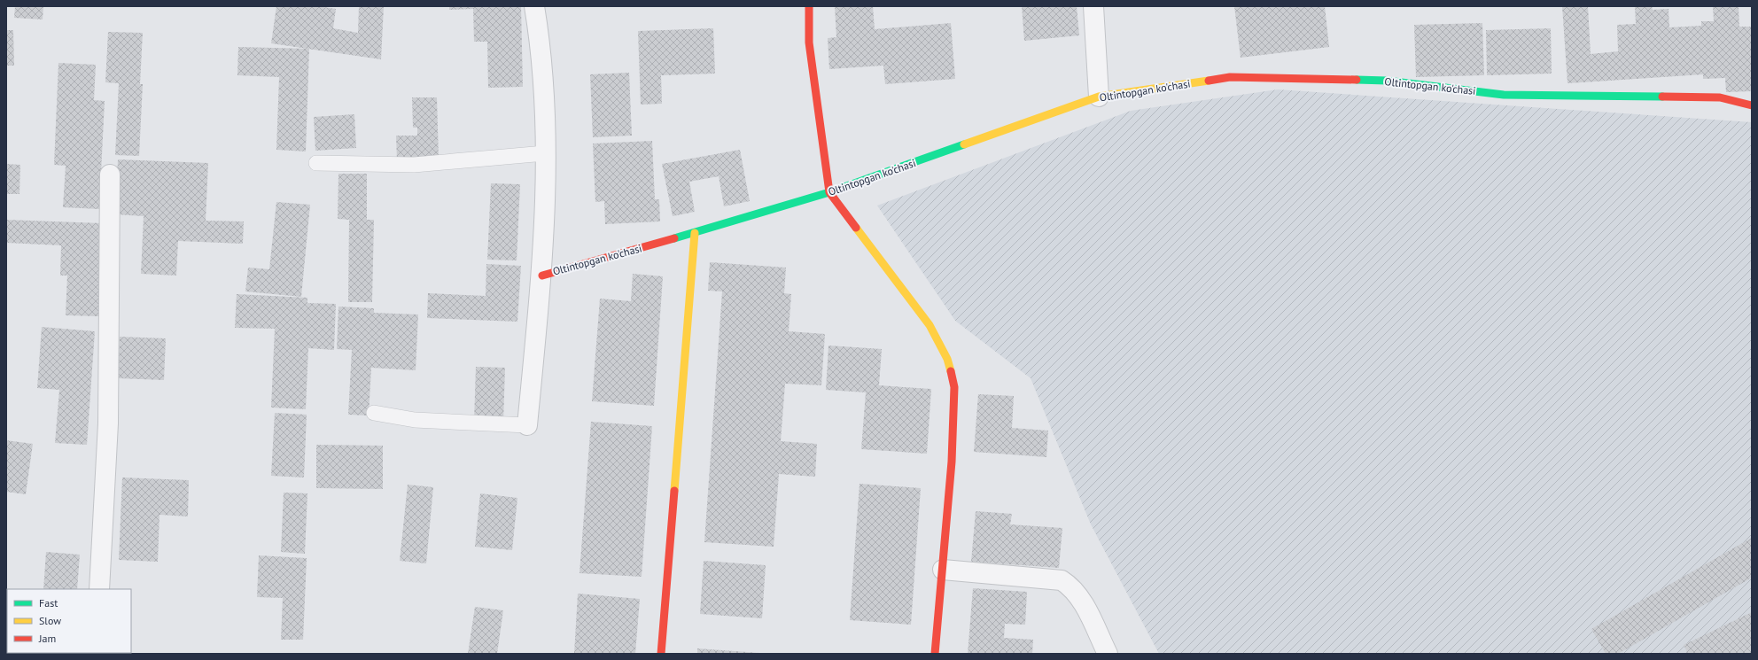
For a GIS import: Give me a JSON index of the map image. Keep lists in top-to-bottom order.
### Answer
{
  "streets": {
    "street": ["Oltintopgan ko'chasi"]
  },
  "legend": ["Fast", "Slow", "Jam"]
}
